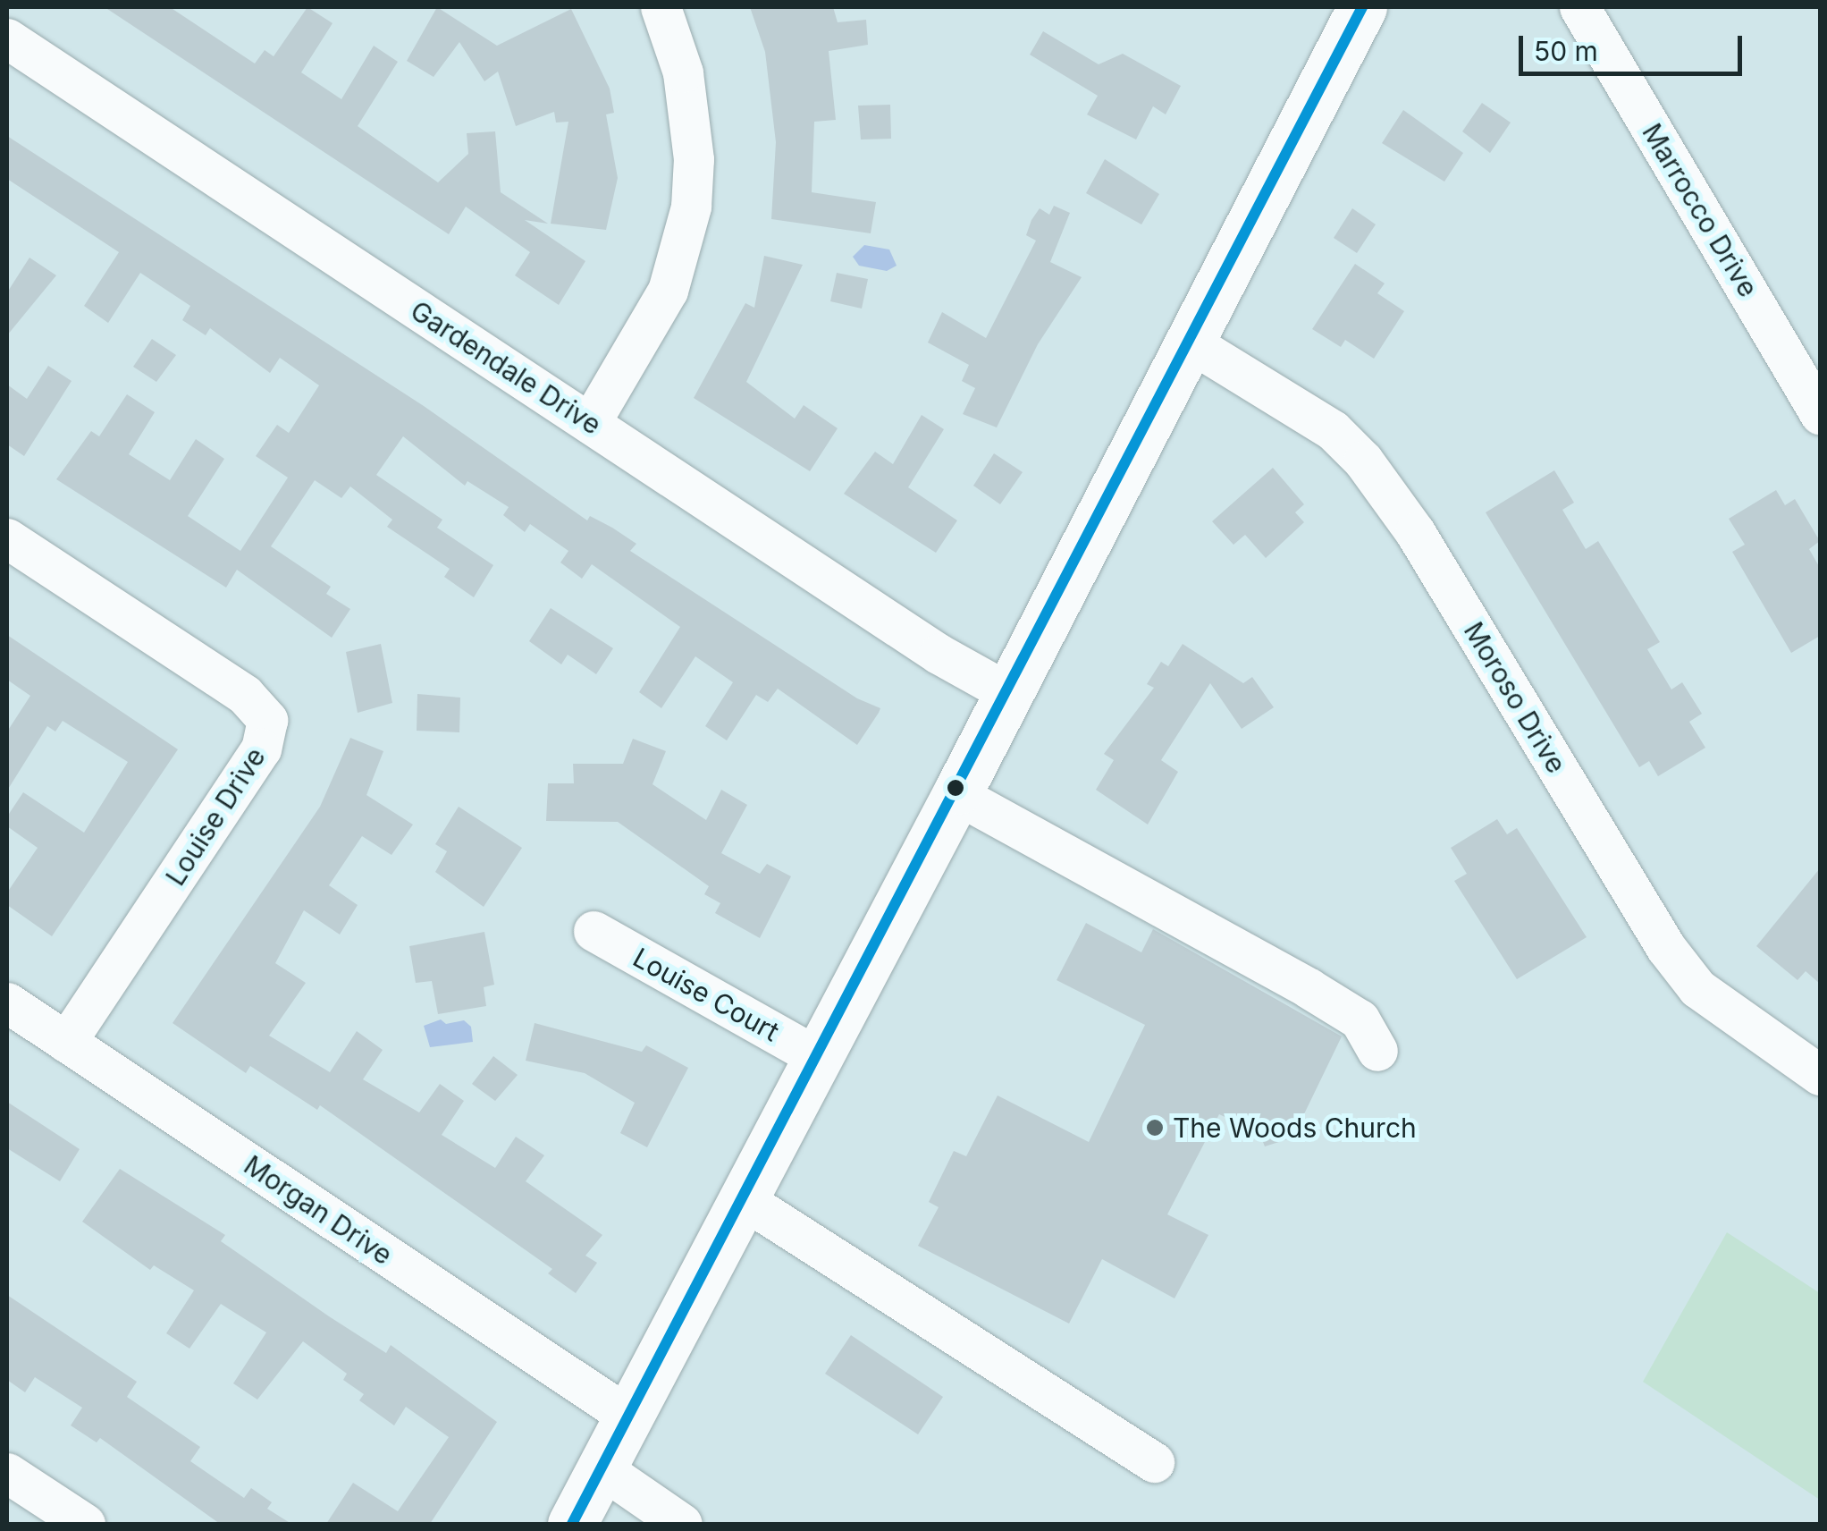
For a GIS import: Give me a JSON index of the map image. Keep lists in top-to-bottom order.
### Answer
{
  "streets": {
    "street": [
      "Marrocco Drive",
      "Gardendale Drive",
      "Moroso Drive",
      "Louise Drive",
      "Louise Court",
      "Morgan Drive"
    ]
  },
  "crossings": [
    ["Louise Drive", "Morgan Drive"]
  ],
  "places": ["The Woods Church"],
  "scale_bar": "50 m"
}
